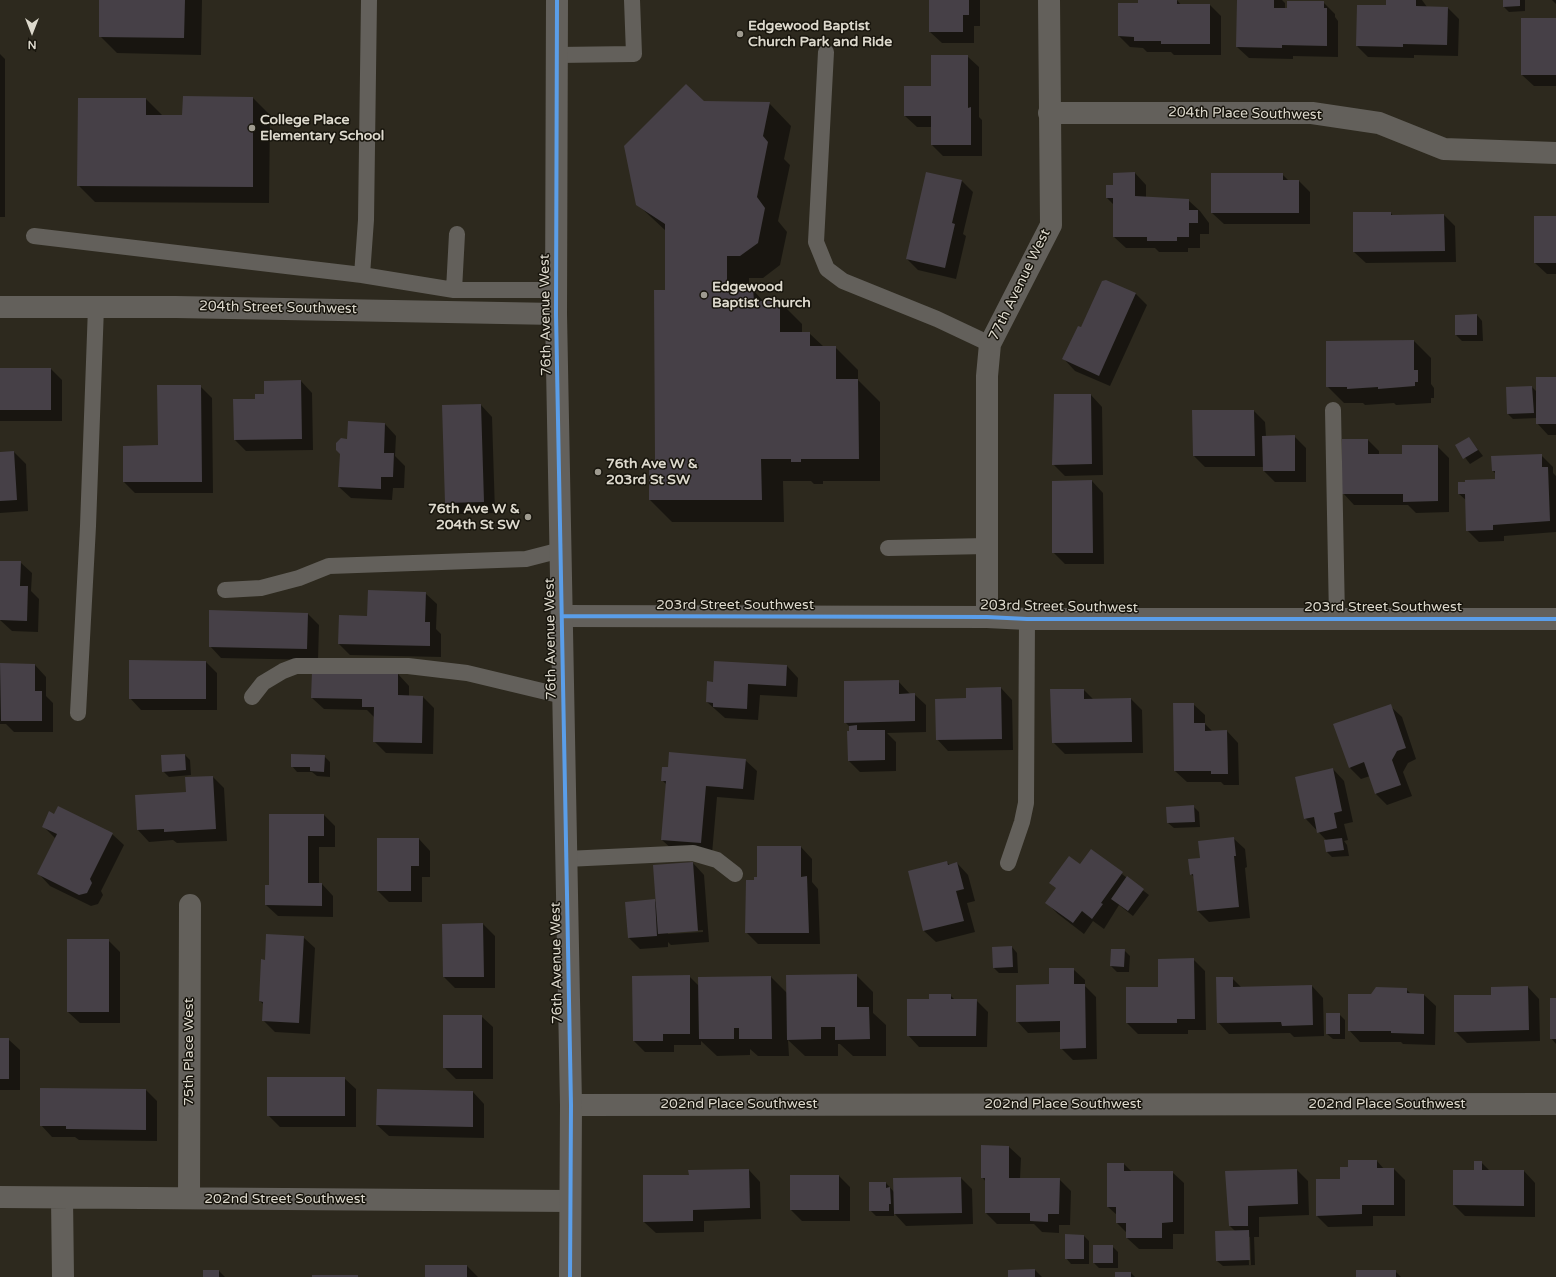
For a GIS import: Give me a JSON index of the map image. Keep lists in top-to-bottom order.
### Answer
{
  "streets": {
    "street": [
      "204th Place Southwest",
      "77th Avenue West",
      "204th Street Southwest",
      "76th Avenue West",
      "203rd Street Southwest",
      "75th Place West",
      "202nd Place Southwest",
      "202nd Street Southwest"
    ]
  },
  "crossings": [
    ["204th Place Southwest", "77th Avenue West"],
    ["77th Avenue West", "203rd Street Southwest"],
    ["204th Street Southwest", "76th Avenue West"],
    ["76th Avenue West", "203rd Street Southwest"],
    ["76th Avenue West", "202nd Place Southwest"],
    ["76th Avenue West", "202nd Street Southwest"],
    ["75th Place West", "202nd Street Southwest"]
  ],
  "places": [
    "Edgewood Baptist Church Park and Ride",
    "College Place Elementary School",
    "Edgewood Baptist Church",
    "76th Ave W & 203rd St SW",
    "76th Ave W & 204th St SW"
  ],
  "north": "bottom"
}
